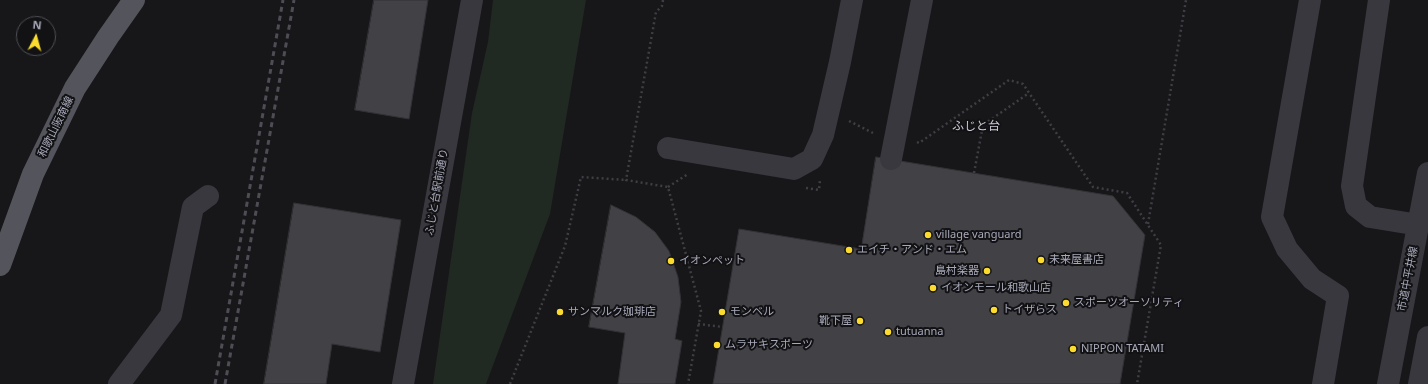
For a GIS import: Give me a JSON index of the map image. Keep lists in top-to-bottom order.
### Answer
{
  "streets": {
    "main road": ["和歌山阪南線"],
    "street": ["ふじと台駅前通り", "市道中平井線"]
  },
  "districts": ["ふじと台"],
  "places": [
    "village vanguard",
    "エイチ・アンド・エム",
    "未来屋書店",
    "イオンペット",
    "島村楽器",
    "イオンモール和歌山店",
    "スポーツオーソリティ",
    "トイザらス",
    "サンマルク珈琲店",
    "モンベル",
    "靴下屋",
    "tutuanna",
    "ムラサキスポーツ",
    "NIPPON TATAMI"
  ],
  "north": "top"
}
